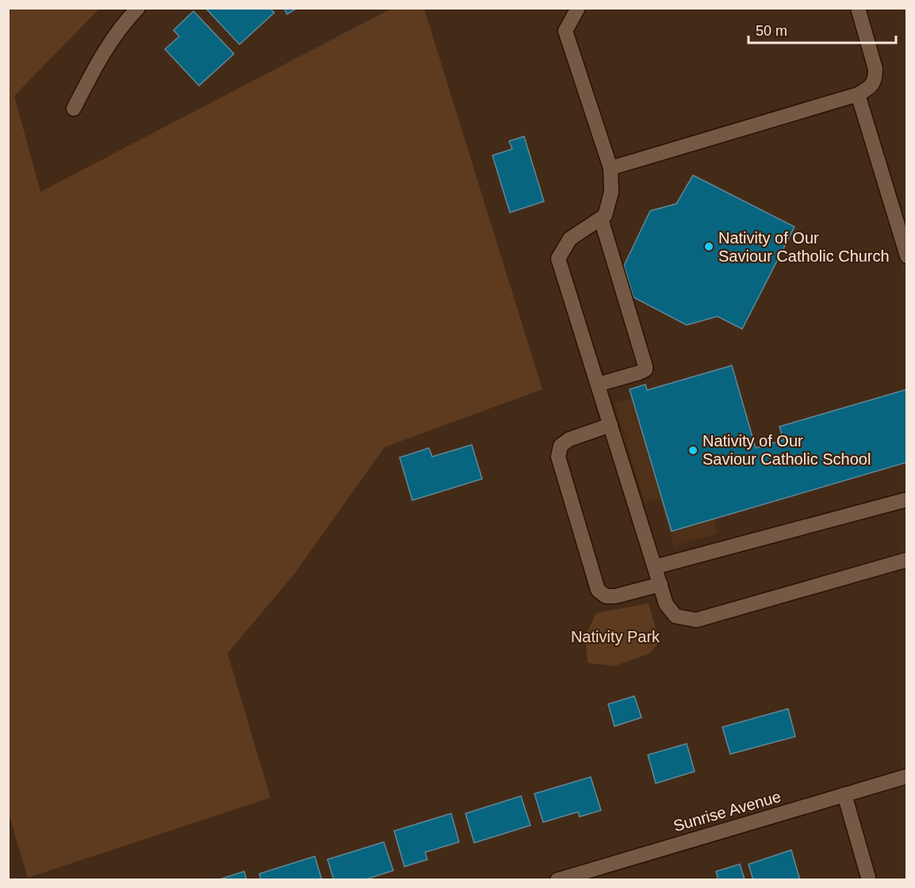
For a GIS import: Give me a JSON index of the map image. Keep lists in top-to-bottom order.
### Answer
{
  "streets": {
    "street": ["Sunrise Avenue"]
  },
  "parks": ["Nativity Park"],
  "places": ["Nativity of Our Saviour Catholic Church", "Nativity of Our Saviour Catholic School"],
  "scale_bar": "50 m"
}
